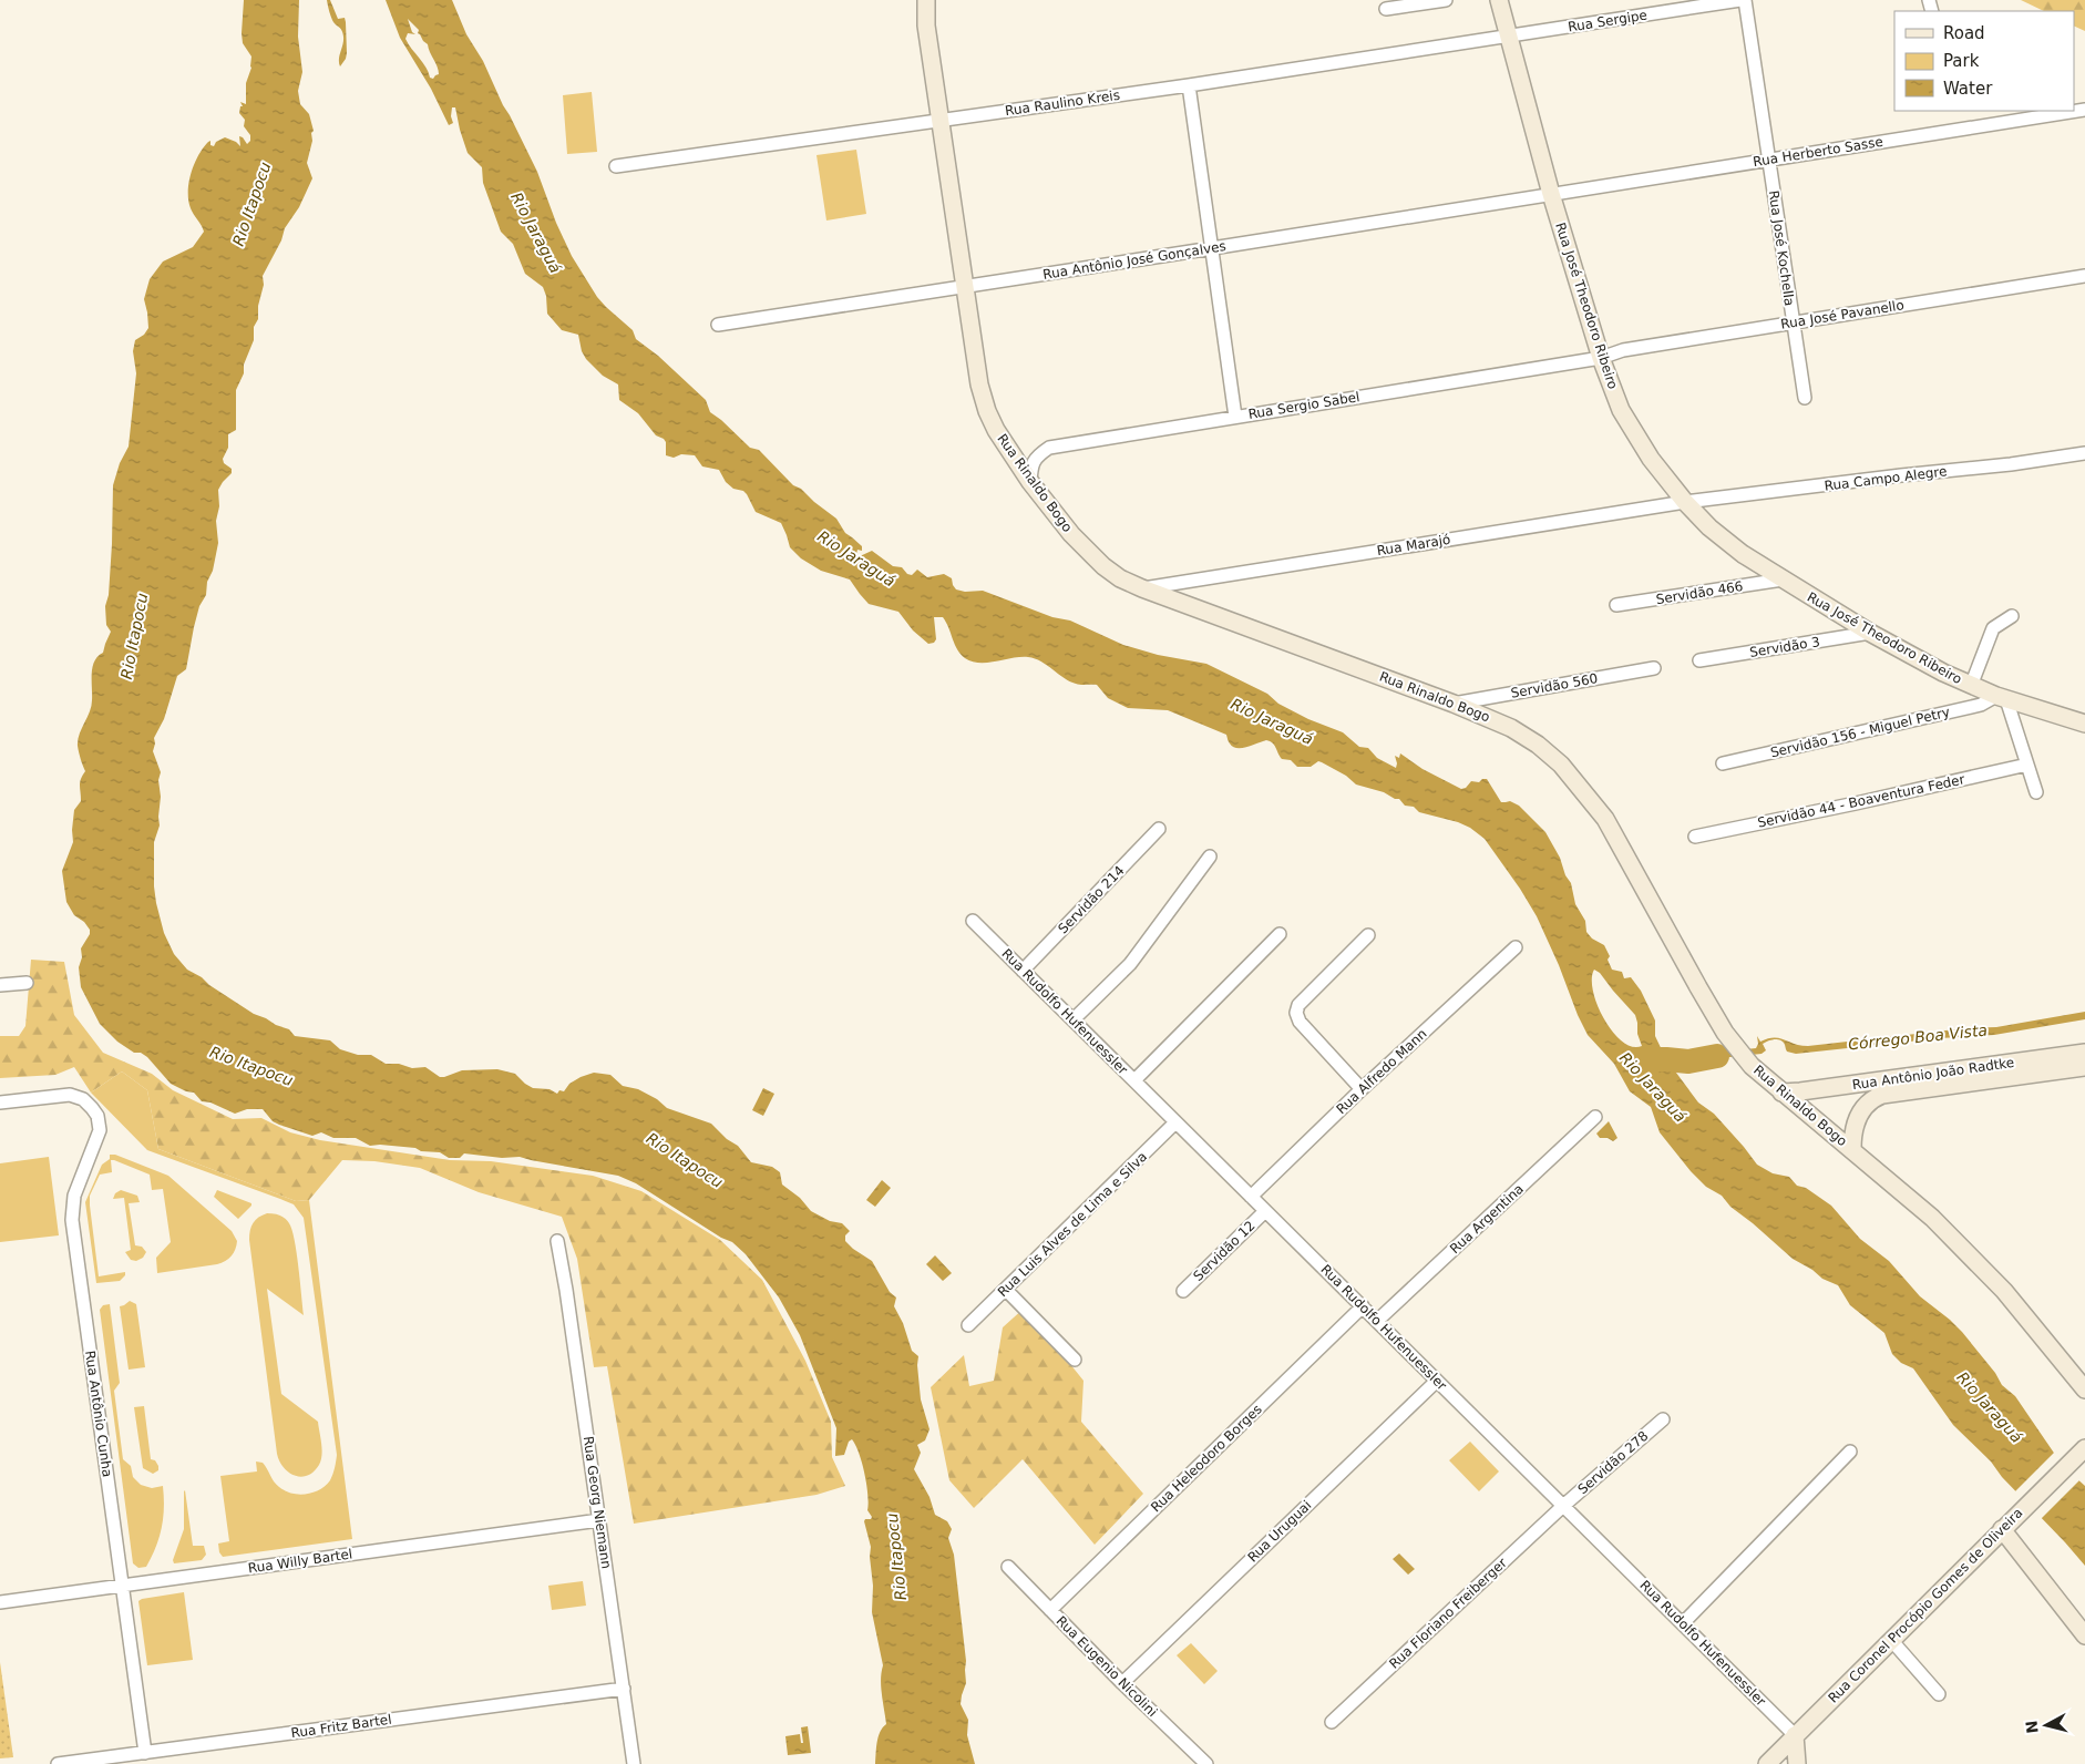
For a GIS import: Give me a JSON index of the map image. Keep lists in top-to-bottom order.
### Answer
{
  "streets": {
    "main road": [
      "Rua José Theodoro Ribeiro",
      "Rua Rinaldo Bogo",
      "Rua Antônio João Radtke",
      "Rua Coronel Procópio Gomes de Oliveira"
    ],
    "street": [
      "Rua Sergipe",
      "Rua Raulino Kreis",
      "Rua Herberto Sasse",
      "Rua José Kochella",
      "Rua Antônio José Gonçalves",
      "Rua José Pavanello",
      "Rua Sergio Sabel",
      "Rua Campo Alegre",
      "Rua Marajó",
      "Servidão 466",
      "Servidão 3",
      "Servidão 560",
      "Servidão 156 - Miguel Petry",
      "Servidão 44 - Boaventura Feder",
      "Servidão 214",
      "Rua Rudolfo Hufenuessler",
      "Rua Alfredo Mann",
      "Rua Argentina",
      "Rua Luis Alves de Lima e Silva",
      "Servidão 12",
      "Rua Antônio Cunha",
      "Rua Heleodoro Borges",
      "Servidão 278",
      "Rua Georg Niemann",
      "Rua Uruguai",
      "Rua Willy Bartel",
      "Rua Floriano Freiberger",
      "Rua Eugenio Nicolini",
      "Rua Fritz Bartel"
    ]
  },
  "crossings": [
    ["Rua Sergipe", "Rua Raulino Kreis"],
    ["Rua Sergipe", "Rua José Theodoro Ribeiro"],
    ["Rua Raulino Kreis", "Rua José Theodoro Ribeiro"],
    ["Rua Raulino Kreis", "Rua Rinaldo Bogo"],
    ["Rua Herberto Sasse", "Rua José Kochella"],
    ["Rua Herberto Sasse", "Rua Antônio José Gonçalves"],
    ["Rua Herberto Sasse", "Rua José Theodoro Ribeiro"],
    ["Rua José Kochella", "Rua José Pavanello"],
    ["Rua Antônio José Gonçalves", "Rua José Theodoro Ribeiro"],
    ["Rua Antônio José Gonçalves", "Rua Rinaldo Bogo"],
    ["Rua José Theodoro Ribeiro", "Rua José Pavanello"],
    ["Rua José Theodoro Ribeiro", "Rua Sergio Sabel"],
    ["Rua José Theodoro Ribeiro", "Rua Campo Alegre"],
    ["Rua José Theodoro Ribeiro", "Rua Marajó"],
    ["Rua José Theodoro Ribeiro", "Servidão 466"],
    ["Rua José Theodoro Ribeiro", "Servidão 3"],
    ["Rua José Theodoro Ribeiro", "Servidão 156 - Miguel Petry"],
    ["Rua José Pavanello", "Rua Sergio Sabel"],
    ["Rua Sergio Sabel", "Rua Rinaldo Bogo"],
    ["Rua Campo Alegre", "Rua Marajó"],
    ["Rua Rinaldo Bogo", "Rua Marajó"],
    ["Rua Rinaldo Bogo", "Servidão 560"],
    ["Rua Rinaldo Bogo", "Rua Antônio João Radtke"],
    ["Servidão 214", "Rua Rudolfo Hufenuessler"],
    ["Rua Rudolfo Hufenuessler", "Rua Alfredo Mann"],
    ["Rua Rudolfo Hufenuessler", "Rua Argentina"],
    ["Rua Rudolfo Hufenuessler", "Rua Luis Alves de Lima e Silva"],
    ["Rua Rudolfo Hufenuessler", "Servidão 12"],
    ["Rua Rudolfo Hufenuessler", "Rua Heleodoro Borges"],
    ["Rua Rudolfo Hufenuessler", "Servidão 278"],
    ["Rua Rudolfo Hufenuessler", "Rua Uruguai"],
    ["Rua Rudolfo Hufenuessler", "Rua Coronel Procópio Gomes de Oliveira"],
    ["Rua Rudolfo Hufenuessler", "Rua Floriano Freiberger"],
    ["Rua Antônio Cunha", "Rua Willy Bartel"],
    ["Rua Antônio Cunha", "Rua Fritz Bartel"],
    ["Rua Heleodoro Borges", "Rua Eugenio Nicolini"],
    ["Servidão 278", "Rua Floriano Freiberger"],
    ["Rua Georg Niemann", "Rua Willy Bartel"],
    ["Rua Georg Niemann", "Rua Fritz Bartel"],
    ["Rua Uruguai", "Rua Eugenio Nicolini"]
  ],
  "water": ["Rio Itapocu", "Rio Jaraguá", "Córrego Boa Vista"],
  "legend": ["Road", "Park", "Water"],
  "north": "left"
}
